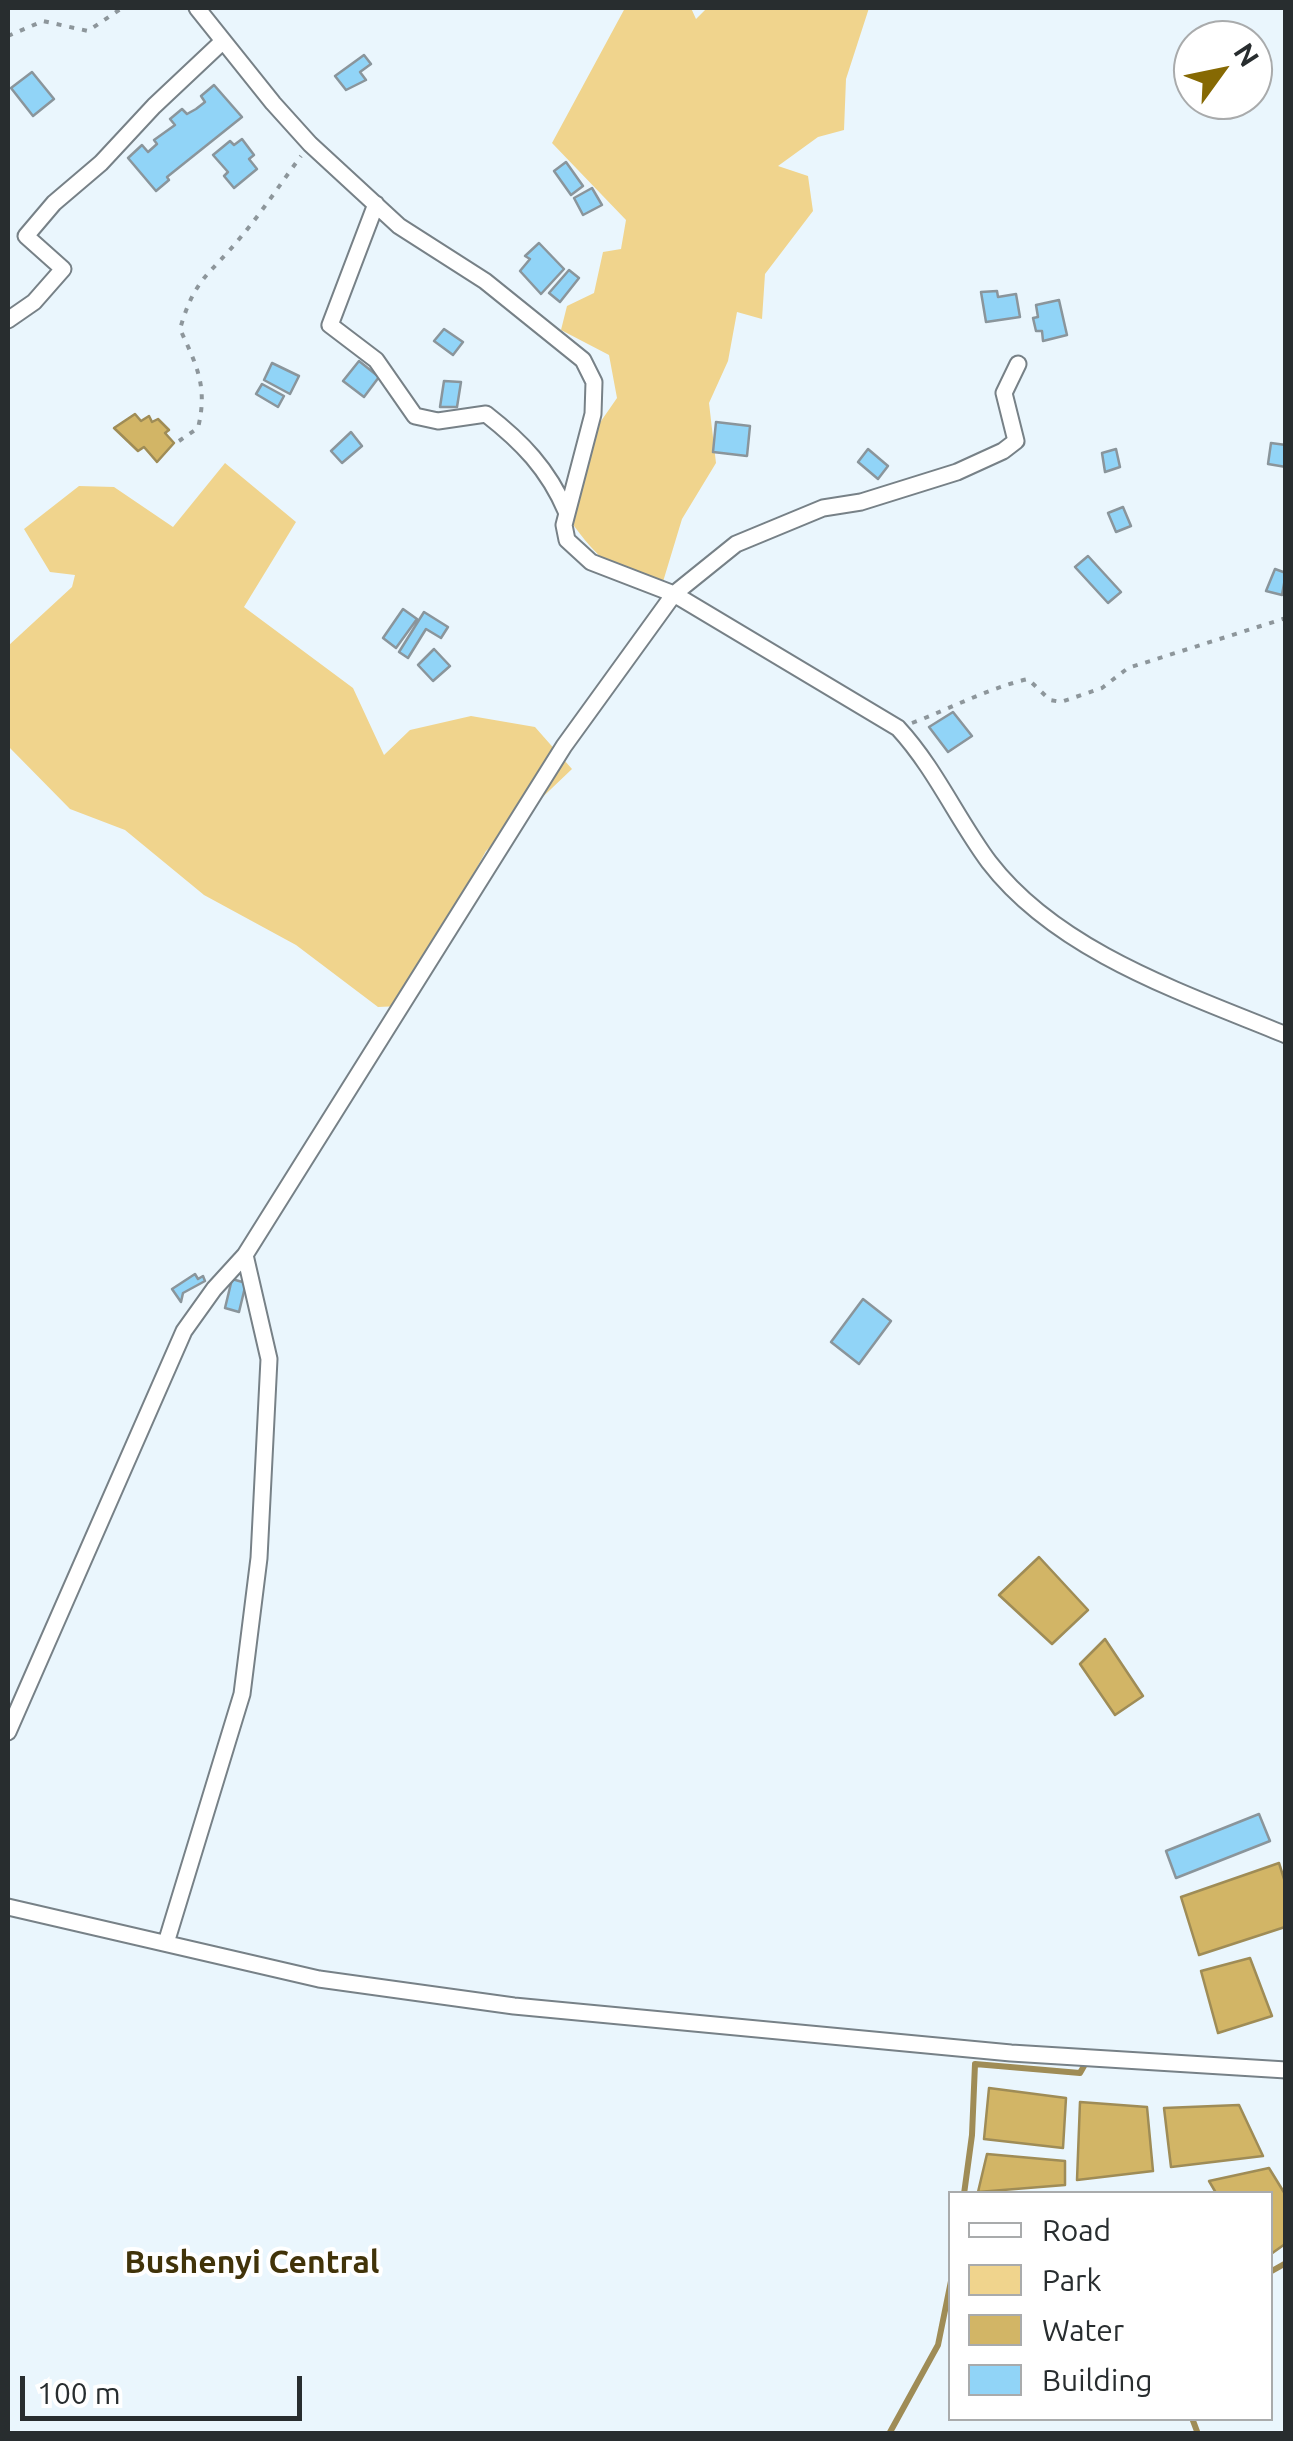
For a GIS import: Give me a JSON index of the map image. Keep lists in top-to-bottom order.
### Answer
{
  "districts": ["Bushenyi Central"],
  "legend": [
    "Road",
    "Park",
    "Water",
    "Building"
  ],
  "scale_bar": "100 m",
  "north": "top right"
}
